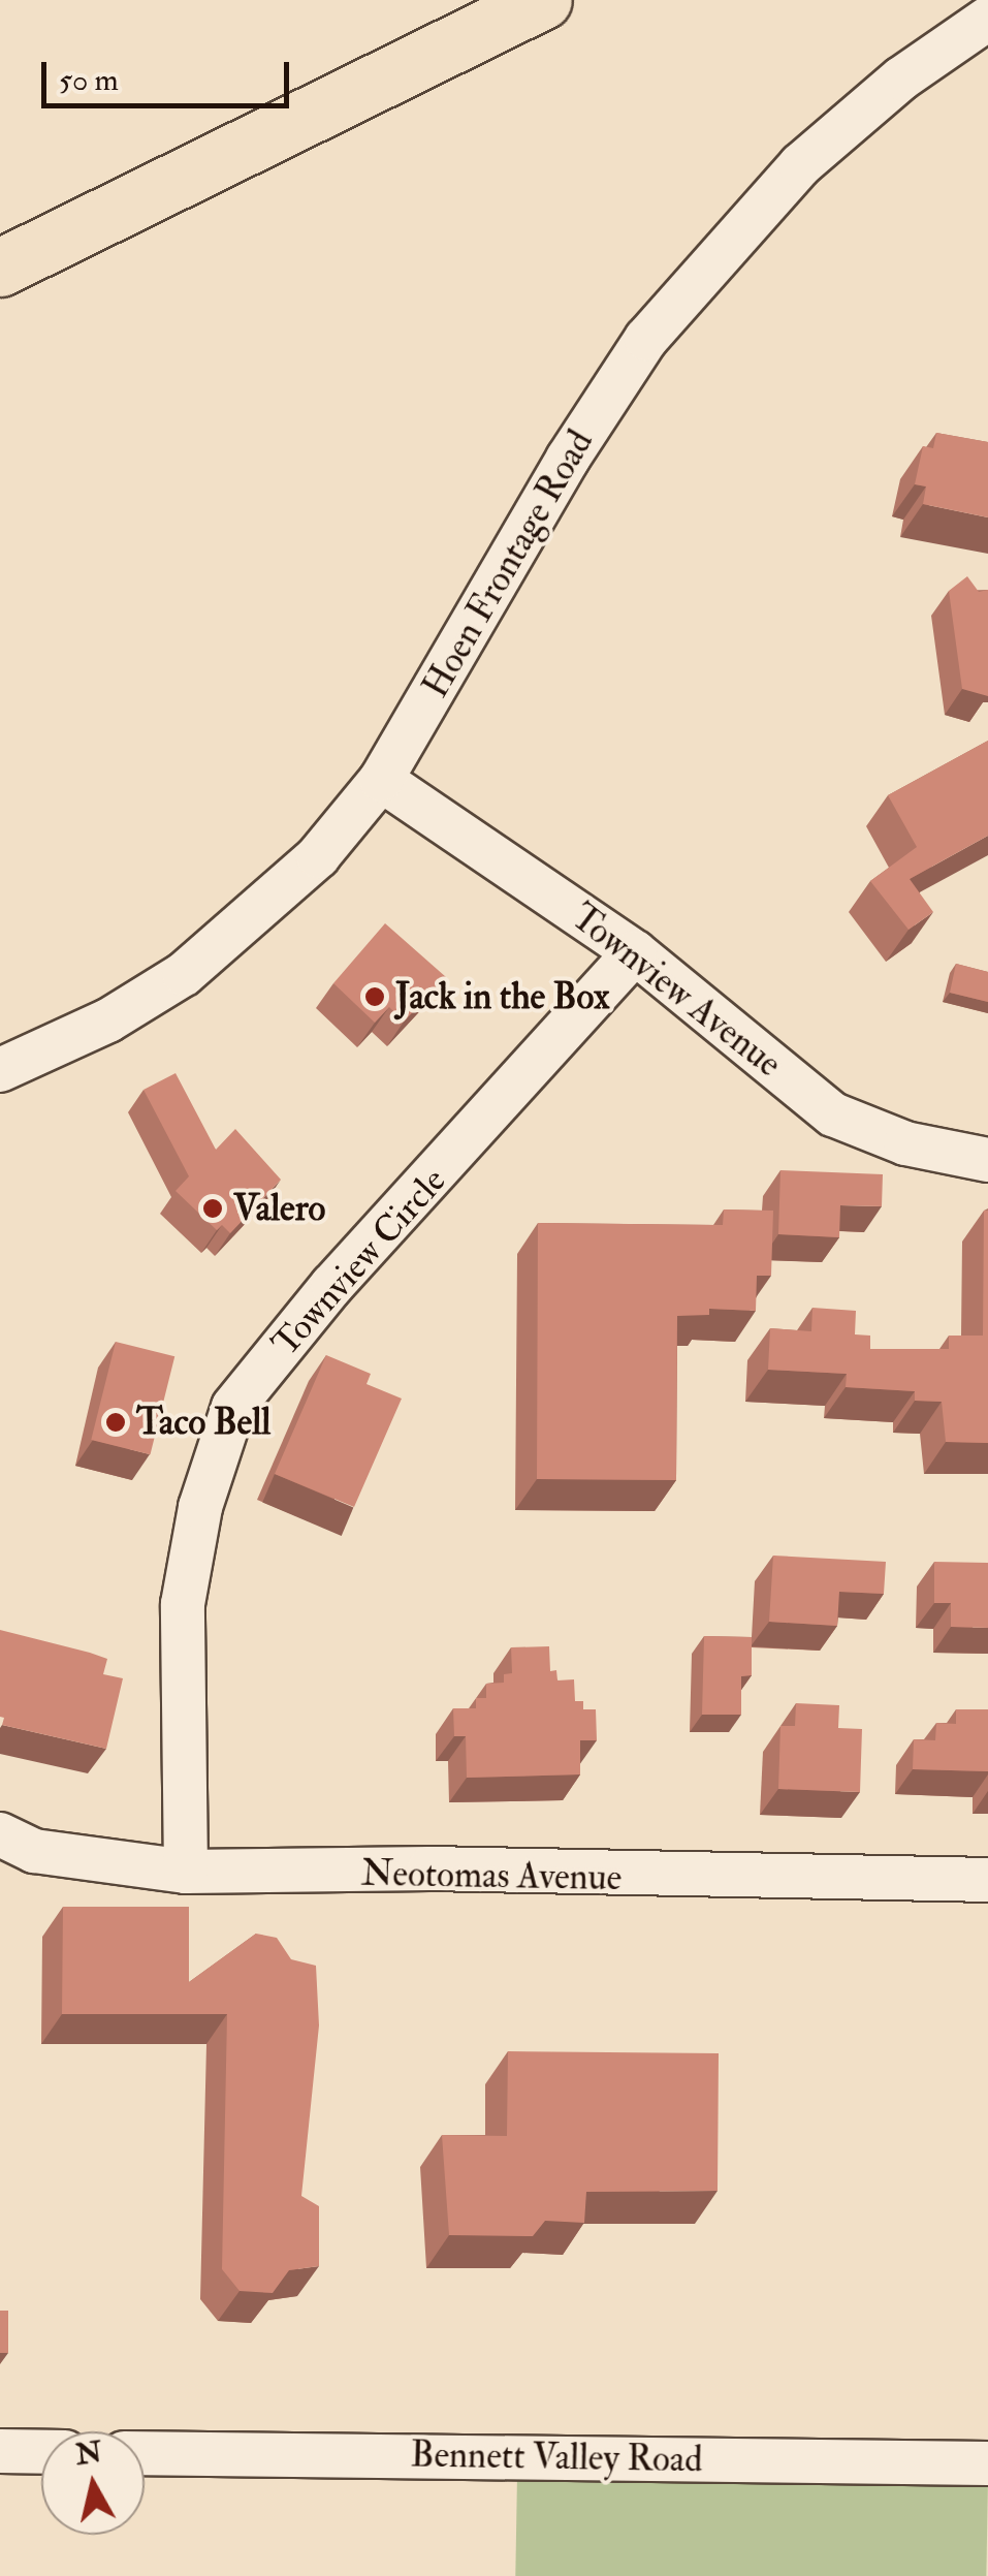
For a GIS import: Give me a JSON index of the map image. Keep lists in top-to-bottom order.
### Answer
{
  "streets": {
    "street": [
      "Hoen Frontage Road",
      "Townview Avenue",
      "Townview Circle",
      "Neotomas Avenue",
      "Bennett Valley Road"
    ]
  },
  "crossings": [
    ["Hoen Frontage Road", "Townview Avenue"],
    ["Townview Avenue", "Townview Circle"],
    ["Townview Circle", "Neotomas Avenue"]
  ],
  "places": ["Jack in the Box", "Valero", "Taco Bell"],
  "scale_bar": "50 m",
  "north": "top"
}
